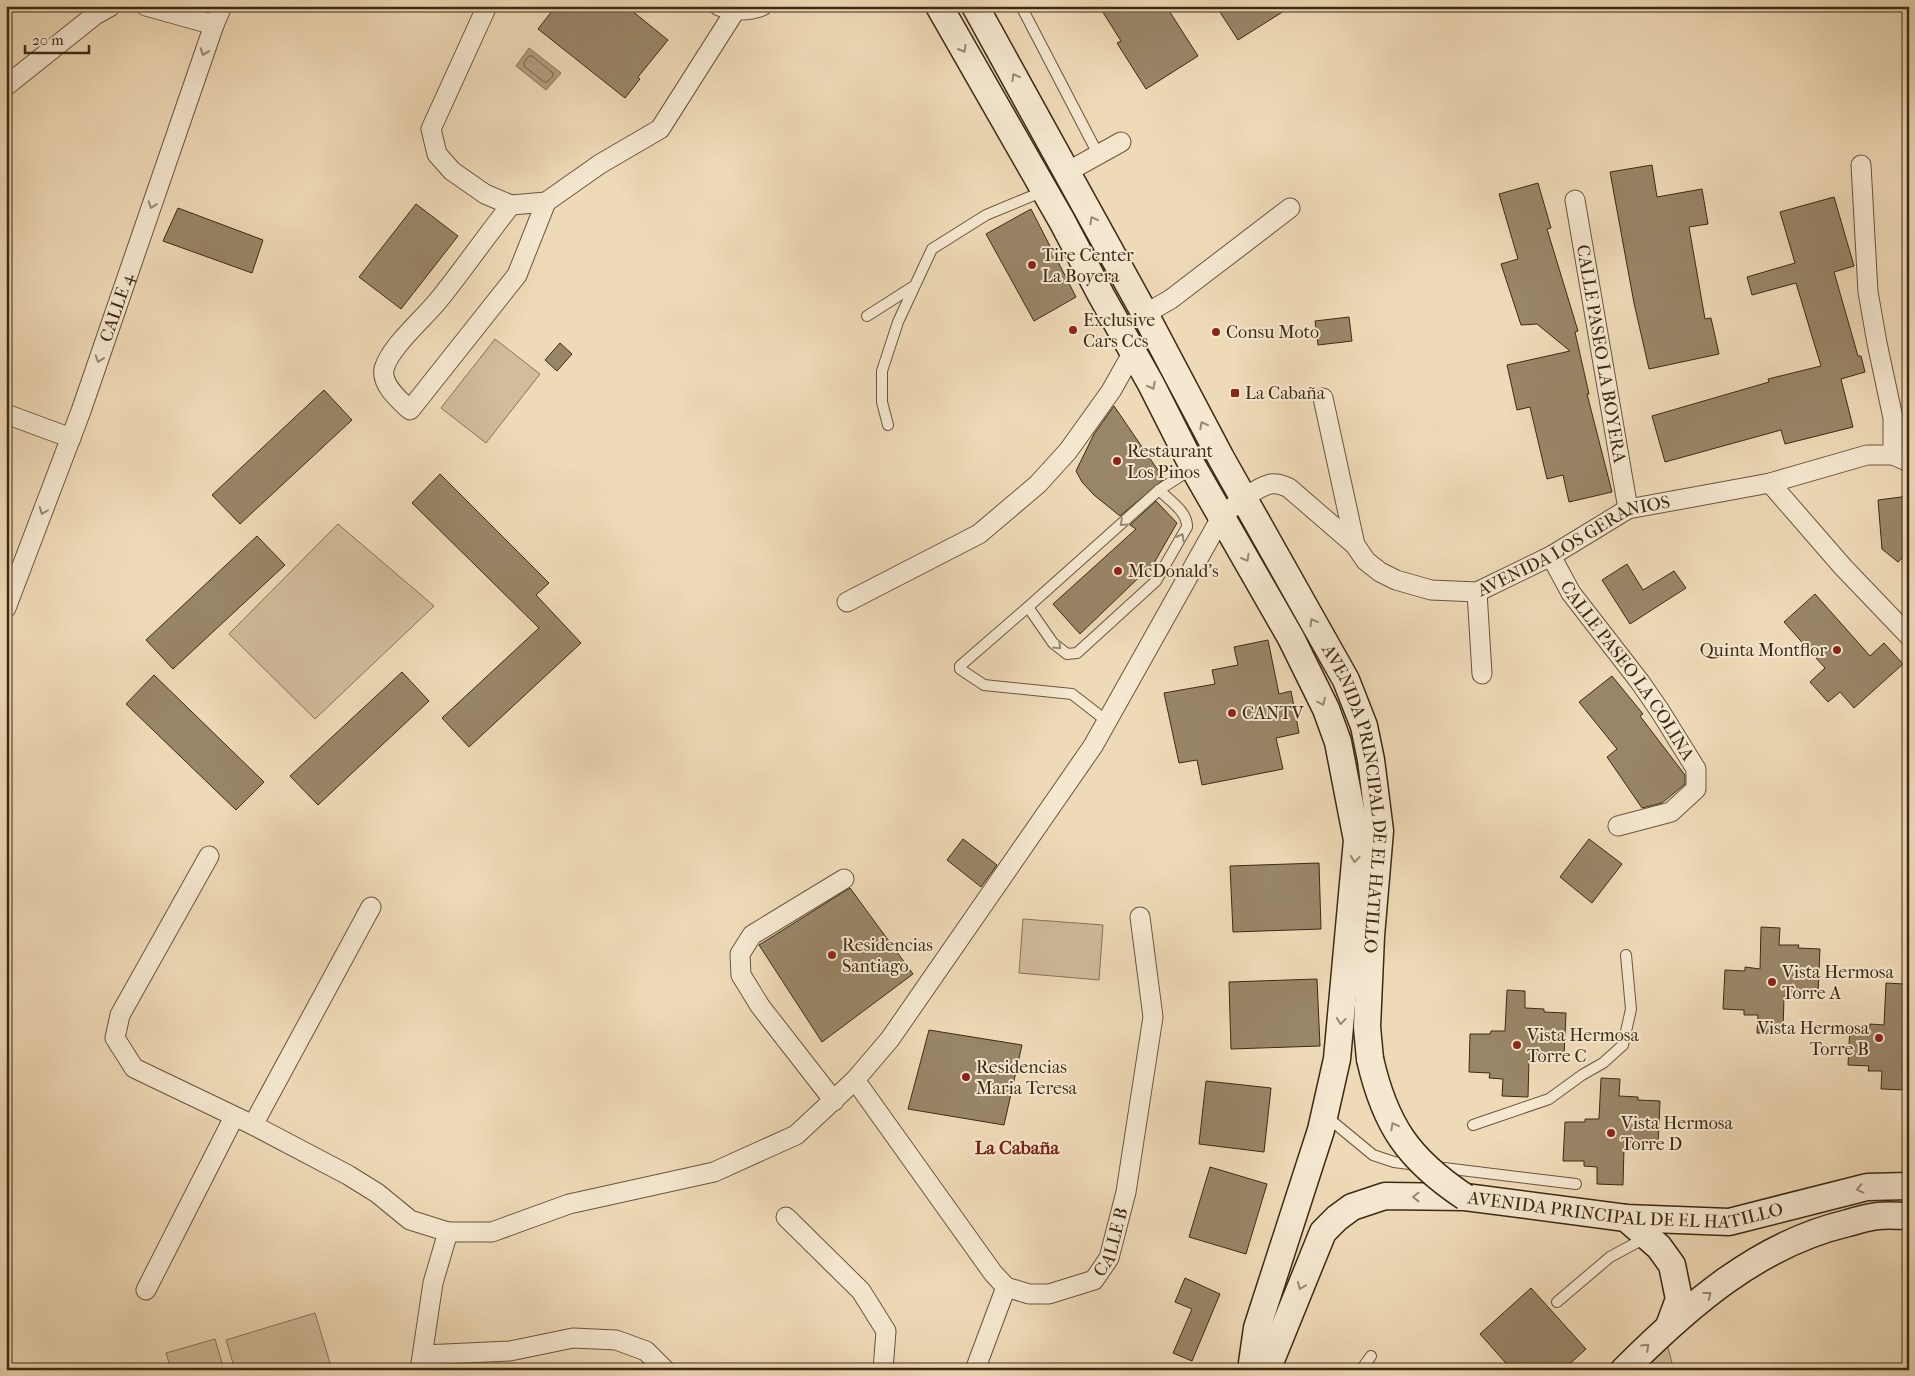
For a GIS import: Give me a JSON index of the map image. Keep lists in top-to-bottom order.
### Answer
{
  "streets": {
    "main road": ["AVENIDA PRINCIPAL DE EL HATILLO"],
    "street": [
      "CALLE 4",
      "CALLE PASEO LA BOYERA",
      "AVENIDA LOS GERANIOS",
      "CALLE PASEO LA COLINA",
      "CALLE B"
    ]
  },
  "crossings": [
    ["CALLE PASEO LA BOYERA", "AVENIDA LOS GERANIOS"],
    ["AVENIDA LOS GERANIOS", "CALLE PASEO LA COLINA"],
    ["AVENIDA LOS GERANIOS", "AVENIDA PRINCIPAL DE EL HATILLO"]
  ],
  "one_way": ["CALLE 4"],
  "districts": ["La Cabaña"],
  "places": {
    "other": [
      "Tire Center La Boyera",
      "Exclusive Cars Ccs",
      "Consu Moto",
      "Restaurant Los Pinos",
      "McDonald's",
      "Quinta Montflor",
      "CANTV",
      "Residencias Santiago",
      "Vista Hermosa Torre A",
      "Vista Hermosa Torre B",
      "Vista Hermosa Torre C",
      "Residencias Maria Teresa",
      "Vista Hermosa Torre D"
    ],
    "transit": ["La Cabaña"]
  },
  "scale_bar": "20 m"
}
